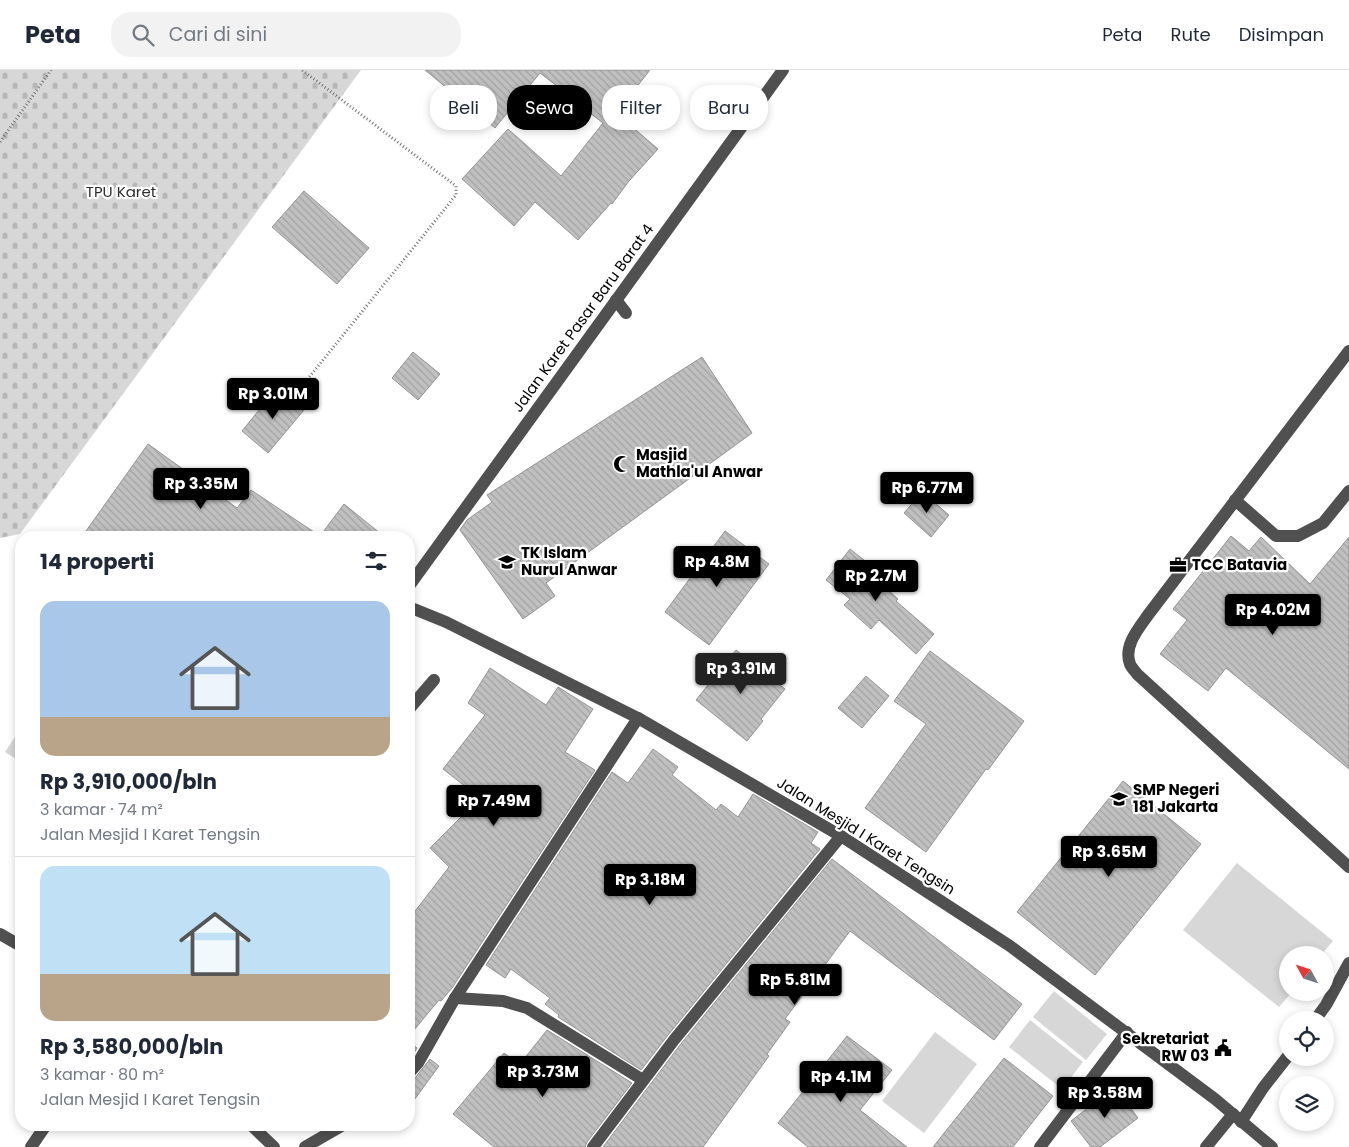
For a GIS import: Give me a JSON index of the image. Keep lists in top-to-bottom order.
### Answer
{
  "streets": {
    "street": ["Jalan Karet Pasar Baru Barat 4", "Jalan Mesjid I Karet Tengsin"]
  },
  "parks": ["TPU Karet"],
  "places": {
    "mosque": ["Masjid Mathla'ul Anwar"],
    "school or university": ["TK Islam Nurul Anwar", "SMP Negeri 181 Jakarta"],
    "office": ["TCC Batavia"],
    "public building": ["Sekretariat RW 03"]
  },
  "north": "top left",
  "page": {
    "header": "Peta",
    "search": "Cari di sini",
    "nav": ["Peta", "Rute", "Disimpan"],
    "chip": [
      "Beli",
      "Sewa",
      "Filter",
      "Baru"
    ],
    "price": [
      "Rp 3.01M",
      "Rp 3.35M",
      "Rp 6.77M",
      "Rp 4.8M",
      "Rp 2.7M",
      "Rp 4.02M",
      "Rp 3.91M",
      "Rp 7.49M",
      "Rp 3.65M",
      "Rp 3.18M",
      "Rp 5.81M",
      "Rp 3.73M",
      "Rp 4.1M",
      "Rp 3.58M"
    ],
    "heading": "14 properti",
    "list": [
      {
        "name": "Rp 3,910,000/bln",
        "note": "3 kamar · 74 m² · Jalan Mesjid I Karet Tengsin"
      },
      {
        "name": "Rp 3,580,000/bln",
        "note": "3 kamar · 80 m² · Jalan Mesjid I Karet Tengsin"
      }
    ]
  }
}
